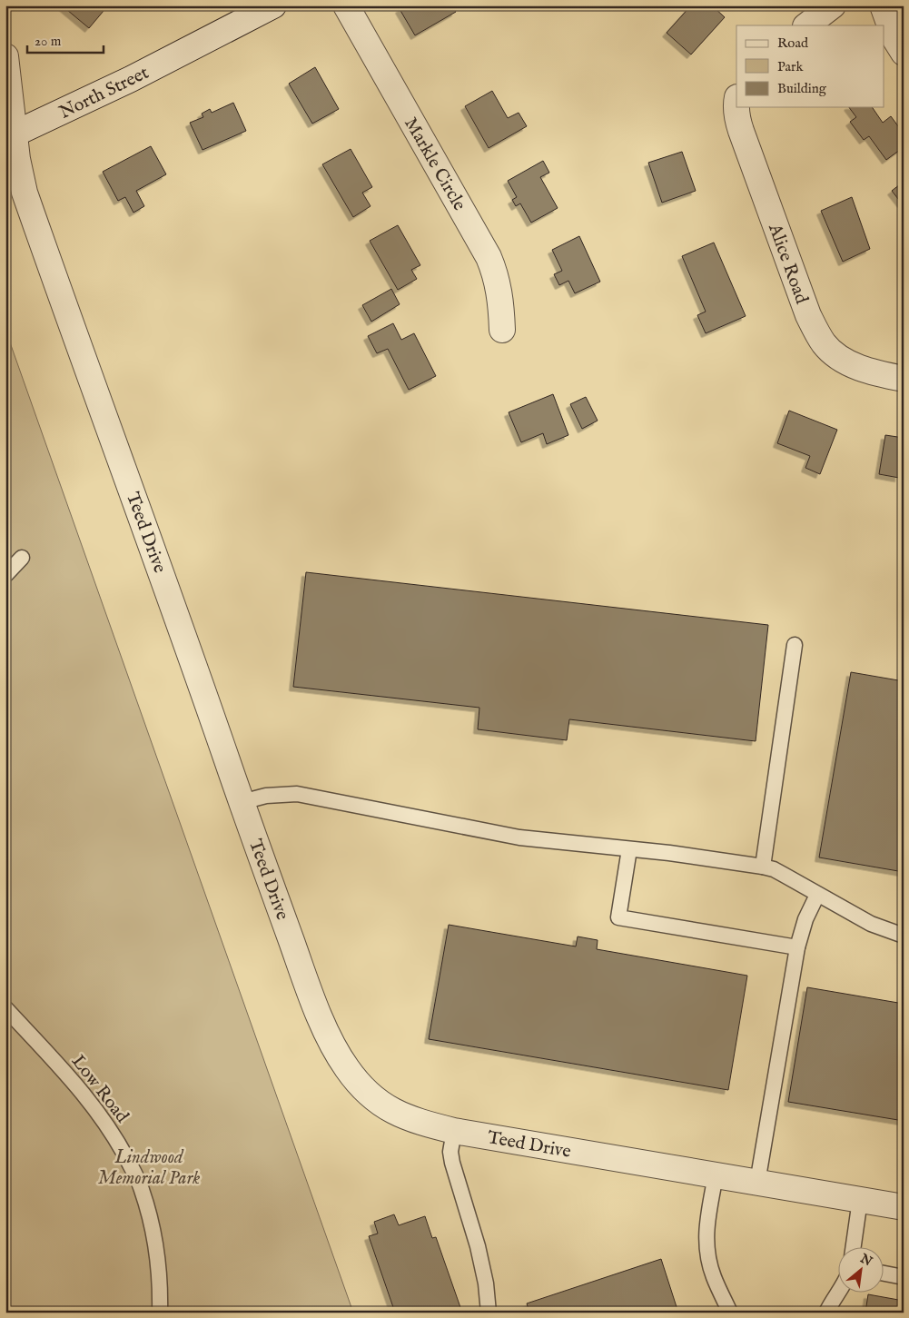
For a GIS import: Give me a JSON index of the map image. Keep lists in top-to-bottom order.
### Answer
{
  "streets": {
    "street": [
      "North Street",
      "Markle Circle",
      "Alice Road",
      "Teed Drive"
    ],
    "lane": ["Low Road"]
  },
  "crossings": [
    ["North Street", "Teed Drive"]
  ],
  "parks": ["Lindwood Memorial Park"],
  "legend": ["Road", "Park", "Building"],
  "scale_bar": "20 m",
  "north": "top right"
}
